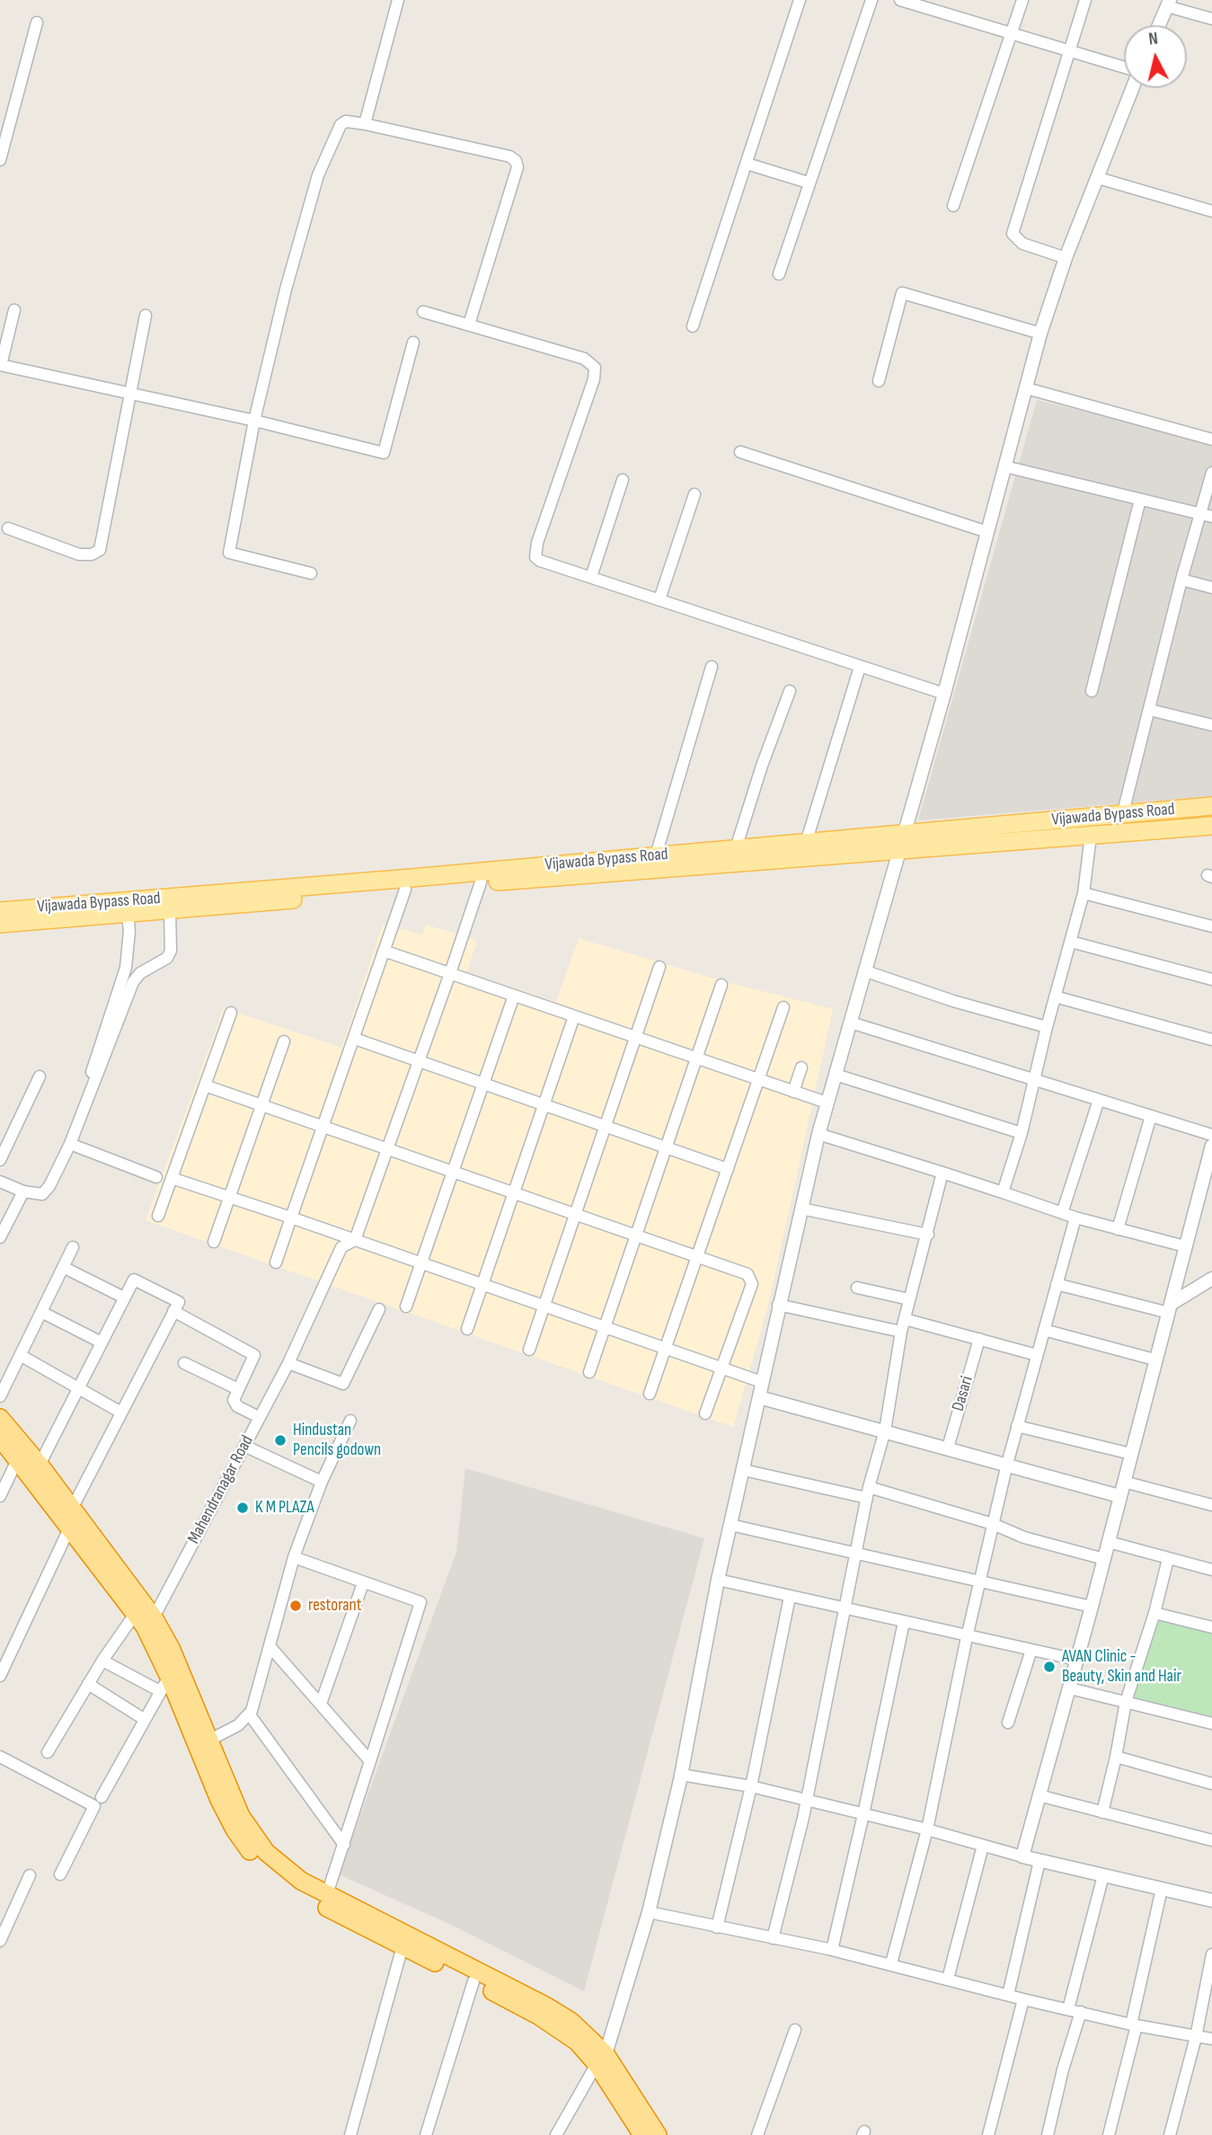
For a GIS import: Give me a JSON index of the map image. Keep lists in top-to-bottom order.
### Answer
{
  "streets": {
    "main road": ["Vijawada Bypass Road"],
    "street": ["Dasari", "Mahendranagar Road"]
  },
  "places": [
    "Hindustan Pencils godown",
    "K M PLAZA",
    "restorant",
    "AVAN Clinic - Beauty, Skin and Hair"
  ],
  "north": "top"
}
